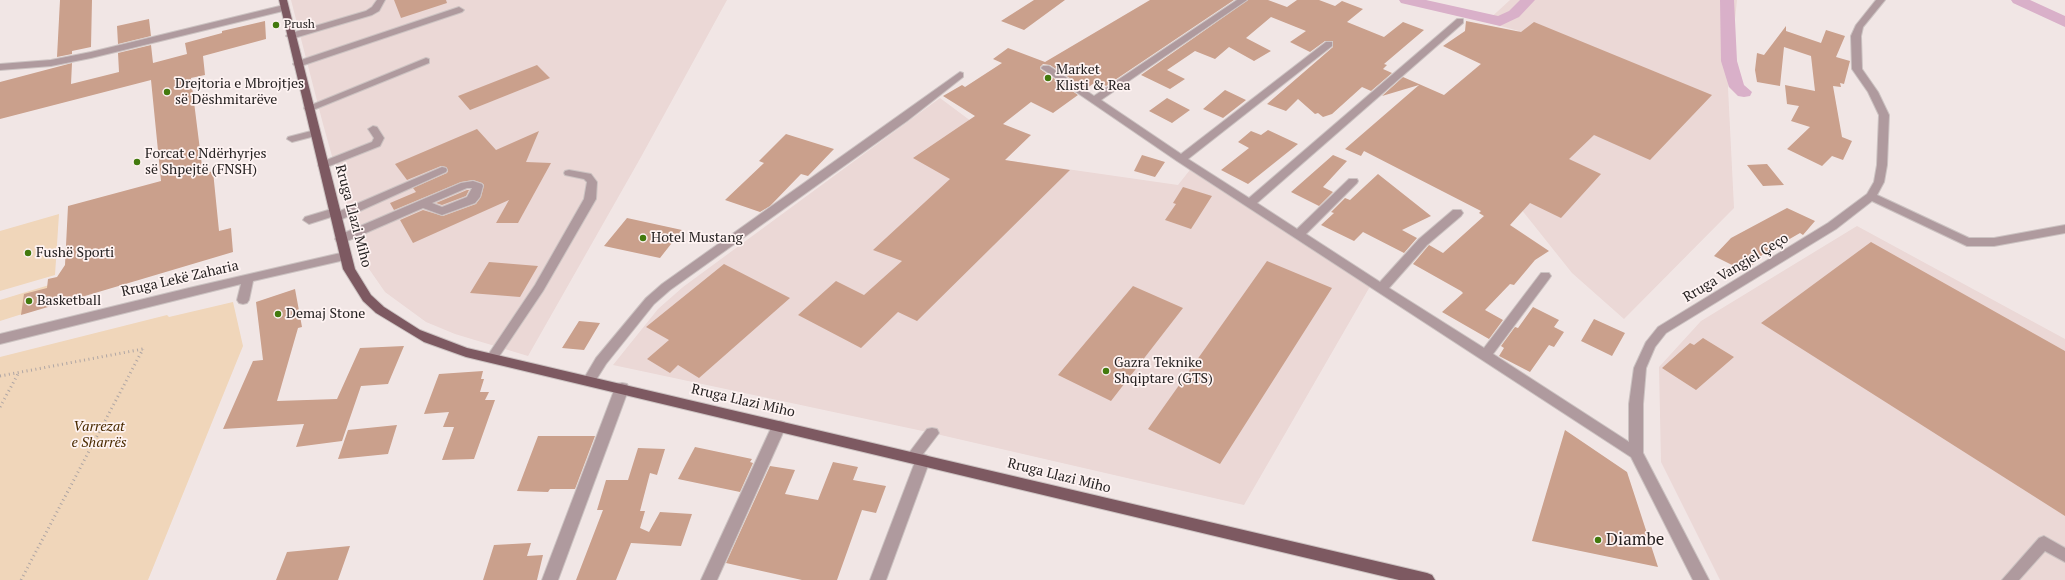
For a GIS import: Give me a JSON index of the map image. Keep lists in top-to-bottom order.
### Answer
{
  "streets": {
    "main road": ["Rruga Llazi Miho"],
    "street": ["Rruga Vangjel Çeço", "Rruga Lekë Zaharia"]
  },
  "crossings": [
    ["Rruga Llazi Miho", "Rruga Lekë Zaharia"]
  ],
  "parks": ["Varrezat e Sharrës"],
  "places": [
    "Prush",
    "Market Klisti & Rea",
    "Drejtoria e Mbrojtjes së Dëshmitarëve",
    "Forcat e Ndërhyrjes së Shpejtë (FNSH)",
    "Hotel Mustang",
    "Fushë Sporti",
    "Basketball",
    "Demaj Stone",
    "Gazra Teknike Shqiptare (GTS)",
    "Diambe"
  ]
}
